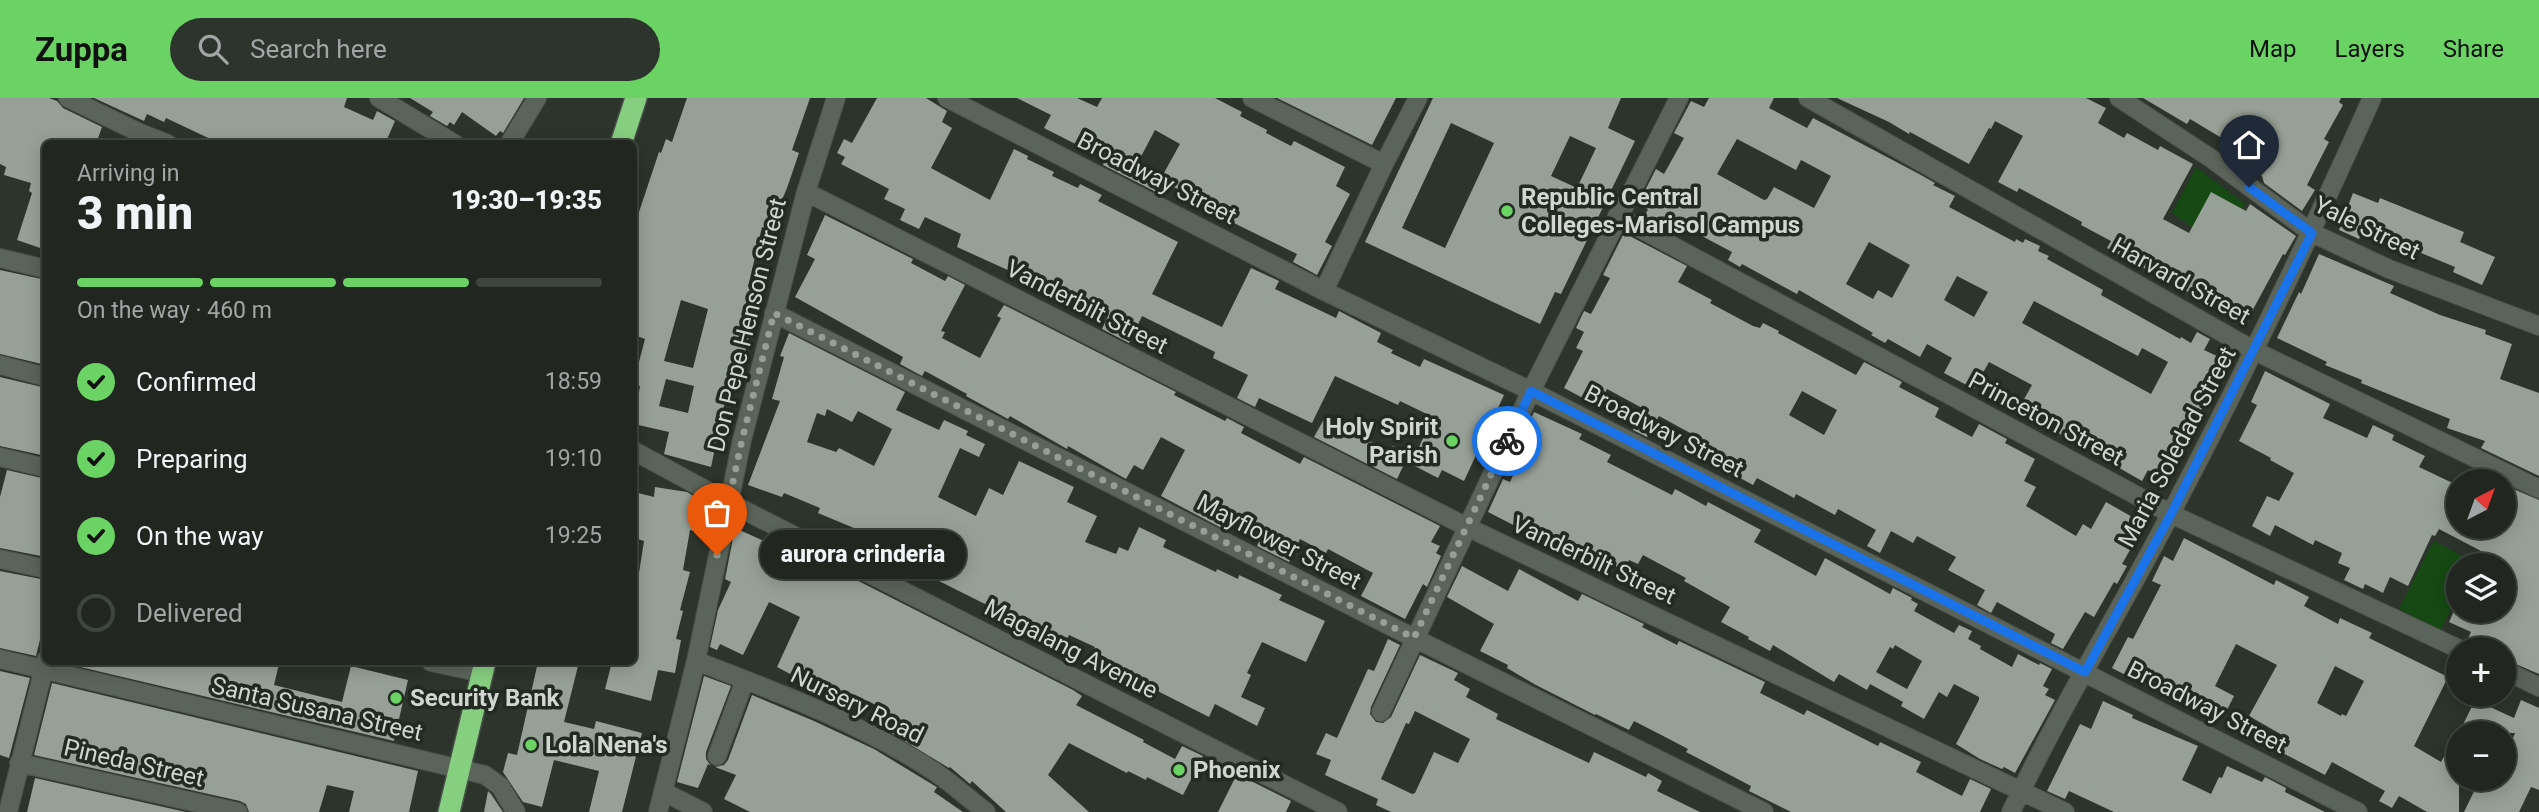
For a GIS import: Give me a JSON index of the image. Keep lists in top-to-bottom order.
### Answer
{
  "streets": {
    "street": [
      "Broadway Street",
      "Yale Street",
      "Harvard Street",
      "Vanderbilt Street",
      "Don Pepe Henson Street",
      "Princeton Street",
      "Maria Soledad Street",
      "Mayflower Street",
      "Magalang Avenue",
      "Nursery Road",
      "Santa Susana Street",
      "Pineda Street"
    ]
  },
  "crossings": [
    ["Broadway Street", "Maria Soledad Street"],
    ["Yale Street", "Maria Soledad Street"],
    ["Harvard Street", "Maria Soledad Street"],
    ["Vanderbilt Street", "Don Pepe Henson Street"],
    ["Vanderbilt Street", "Maria Soledad Street"],
    ["Don Pepe Henson Street", "Mayflower Street"],
    ["Don Pepe Henson Street", "Magalang Avenue"],
    ["Don Pepe Henson Street", "Nursery Road"],
    ["Princeton Street", "Maria Soledad Street"]
  ],
  "places": [
    "Republic Central Colleges-Marisol Campus",
    "Holy Spirit Parish",
    "aurora crinderia",
    "Security Bank",
    "Lola Nena's",
    "Phoenix"
  ],
  "north": "top right",
  "page": {
    "header": "Zuppa",
    "search": "Search here",
    "nav": ["Map", "Layers", "Share"],
    "heading": ["3 min", "Arriving in", "19:30–19:35"],
    "bar": "On the way · 460 m",
    "list": [
      ["Confirmed", "18:59"],
      ["Preparing", "19:10"],
      ["On the way", "19:25"],
      "Delivered"
    ],
    "map_buttons": ["+", "−"],
    "bubble": "aurora crinderia"
  }
}
